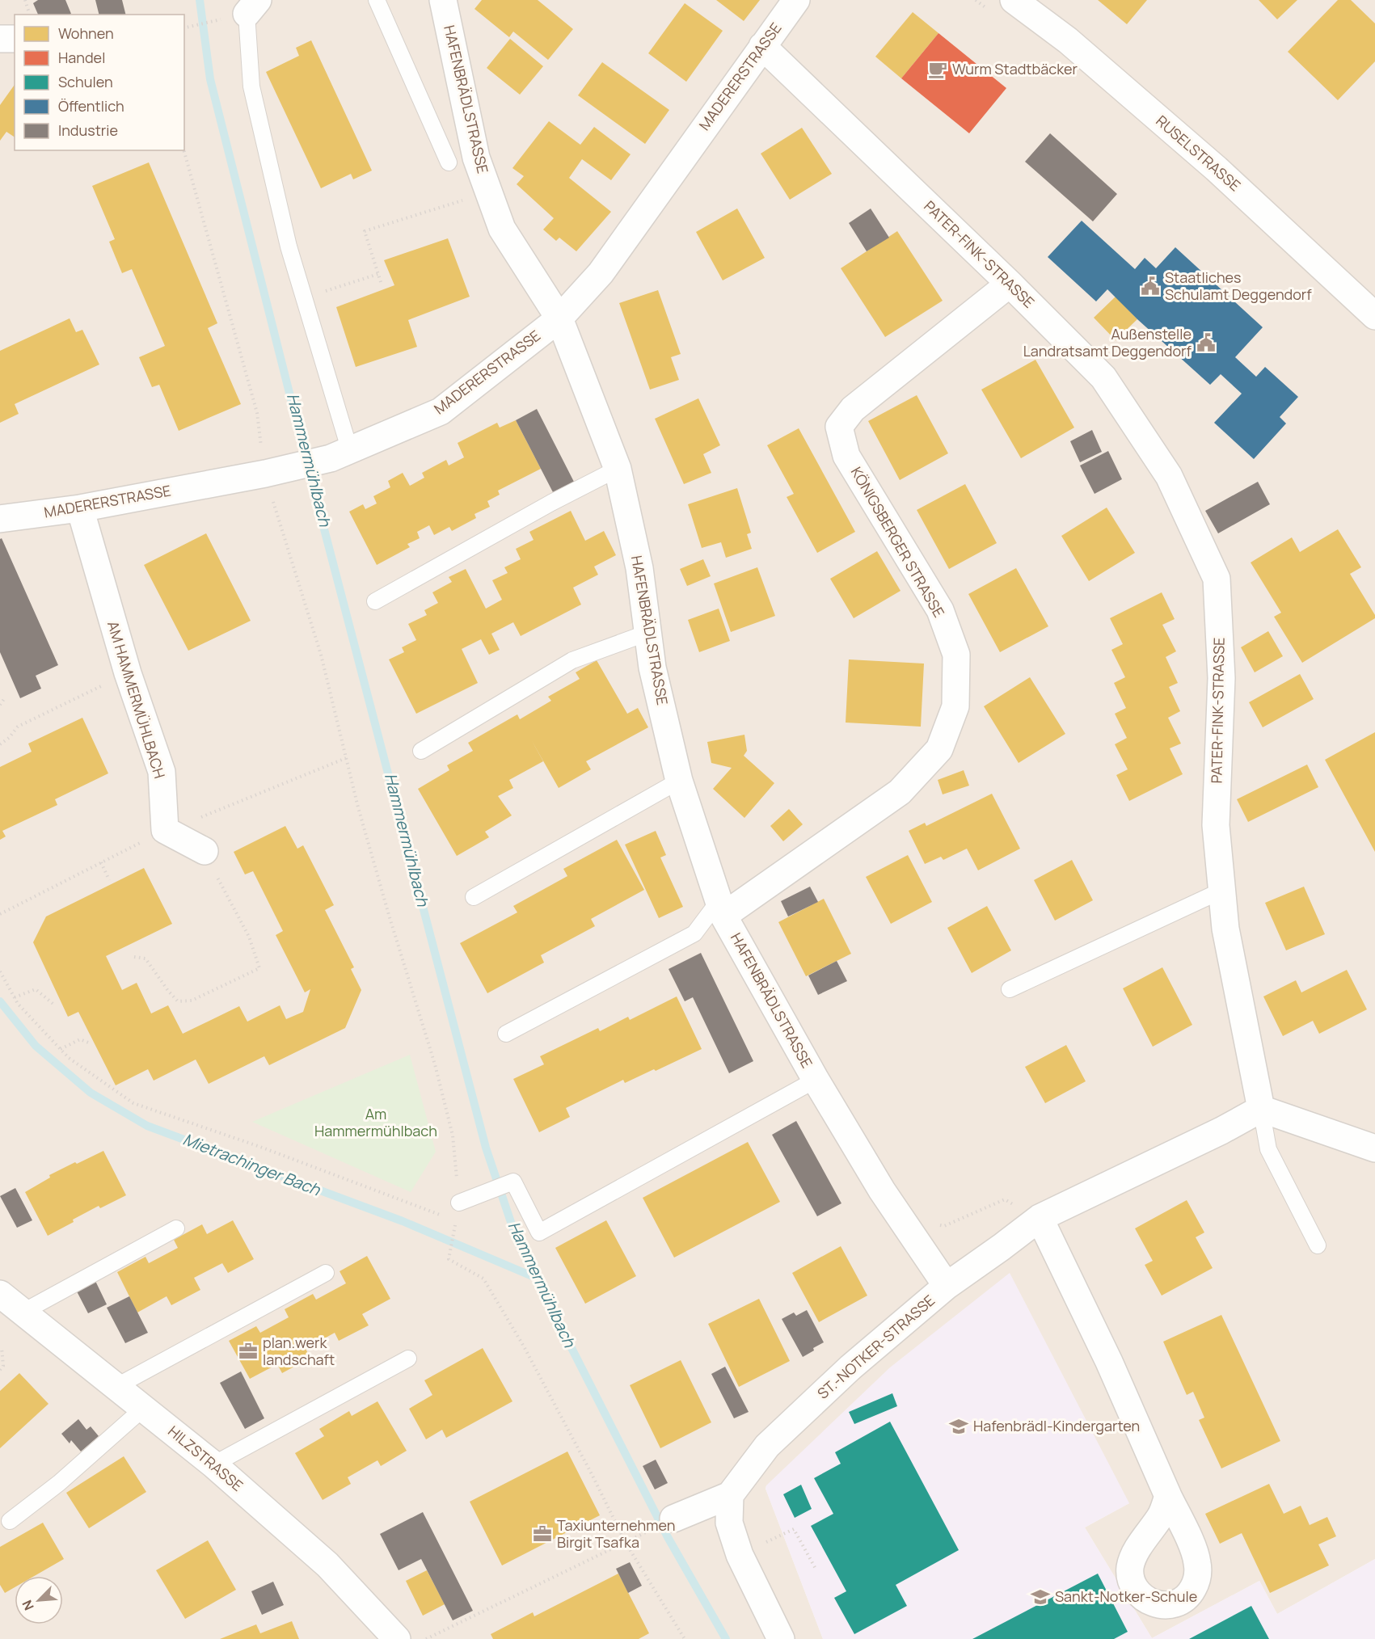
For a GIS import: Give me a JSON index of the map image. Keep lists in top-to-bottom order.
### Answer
{
  "streets": {
    "street": [
      "MADERERSTRASSE",
      "HAFENBRÄDLSTRASSE",
      "RUSELSTRASSE",
      "PATER-FINK-STRASSE",
      "KÖNIGSBERGER STRASSE",
      "AM HAMMERMÜHLBACH",
      "ST.-NOTKER-STRASSE",
      "HILZSTRASSE"
    ]
  },
  "crossings": [
    ["MADERERSTRASSE", "HAFENBRÄDLSTRASSE"],
    ["MADERERSTRASSE", "PATER-FINK-STRASSE"],
    ["MADERERSTRASSE", "AM HAMMERMÜHLBACH"],
    ["HAFENBRÄDLSTRASSE", "KÖNIGSBERGER STRASSE"],
    ["HAFENBRÄDLSTRASSE", "ST.-NOTKER-STRASSE"],
    ["PATER-FINK-STRASSE", "KÖNIGSBERGER STRASSE"],
    ["PATER-FINK-STRASSE", "ST.-NOTKER-STRASSE"]
  ],
  "water": ["Hammermühlbach", "Mietrachinger Bach"],
  "parks": ["Am Hammermühlbach"],
  "places": {
    "cafe": ["Wurm Stadtbäcker"],
    "public building": ["Staatliches Schulamt Deggendorf", "Außenstelle Landratsamt Deggendorf"],
    "office": ["plan.werk landschaft", "Taxiunternehmen Birgit Tsafka"],
    "school or university": ["Hafenbrädl-Kindergarten", "Sankt-Notker-Schule"]
  },
  "legend": [
    "Wohnen",
    "Handel",
    "Schulen",
    "Öffentlich",
    "Industrie"
  ],
  "north": "bottom left"
}
